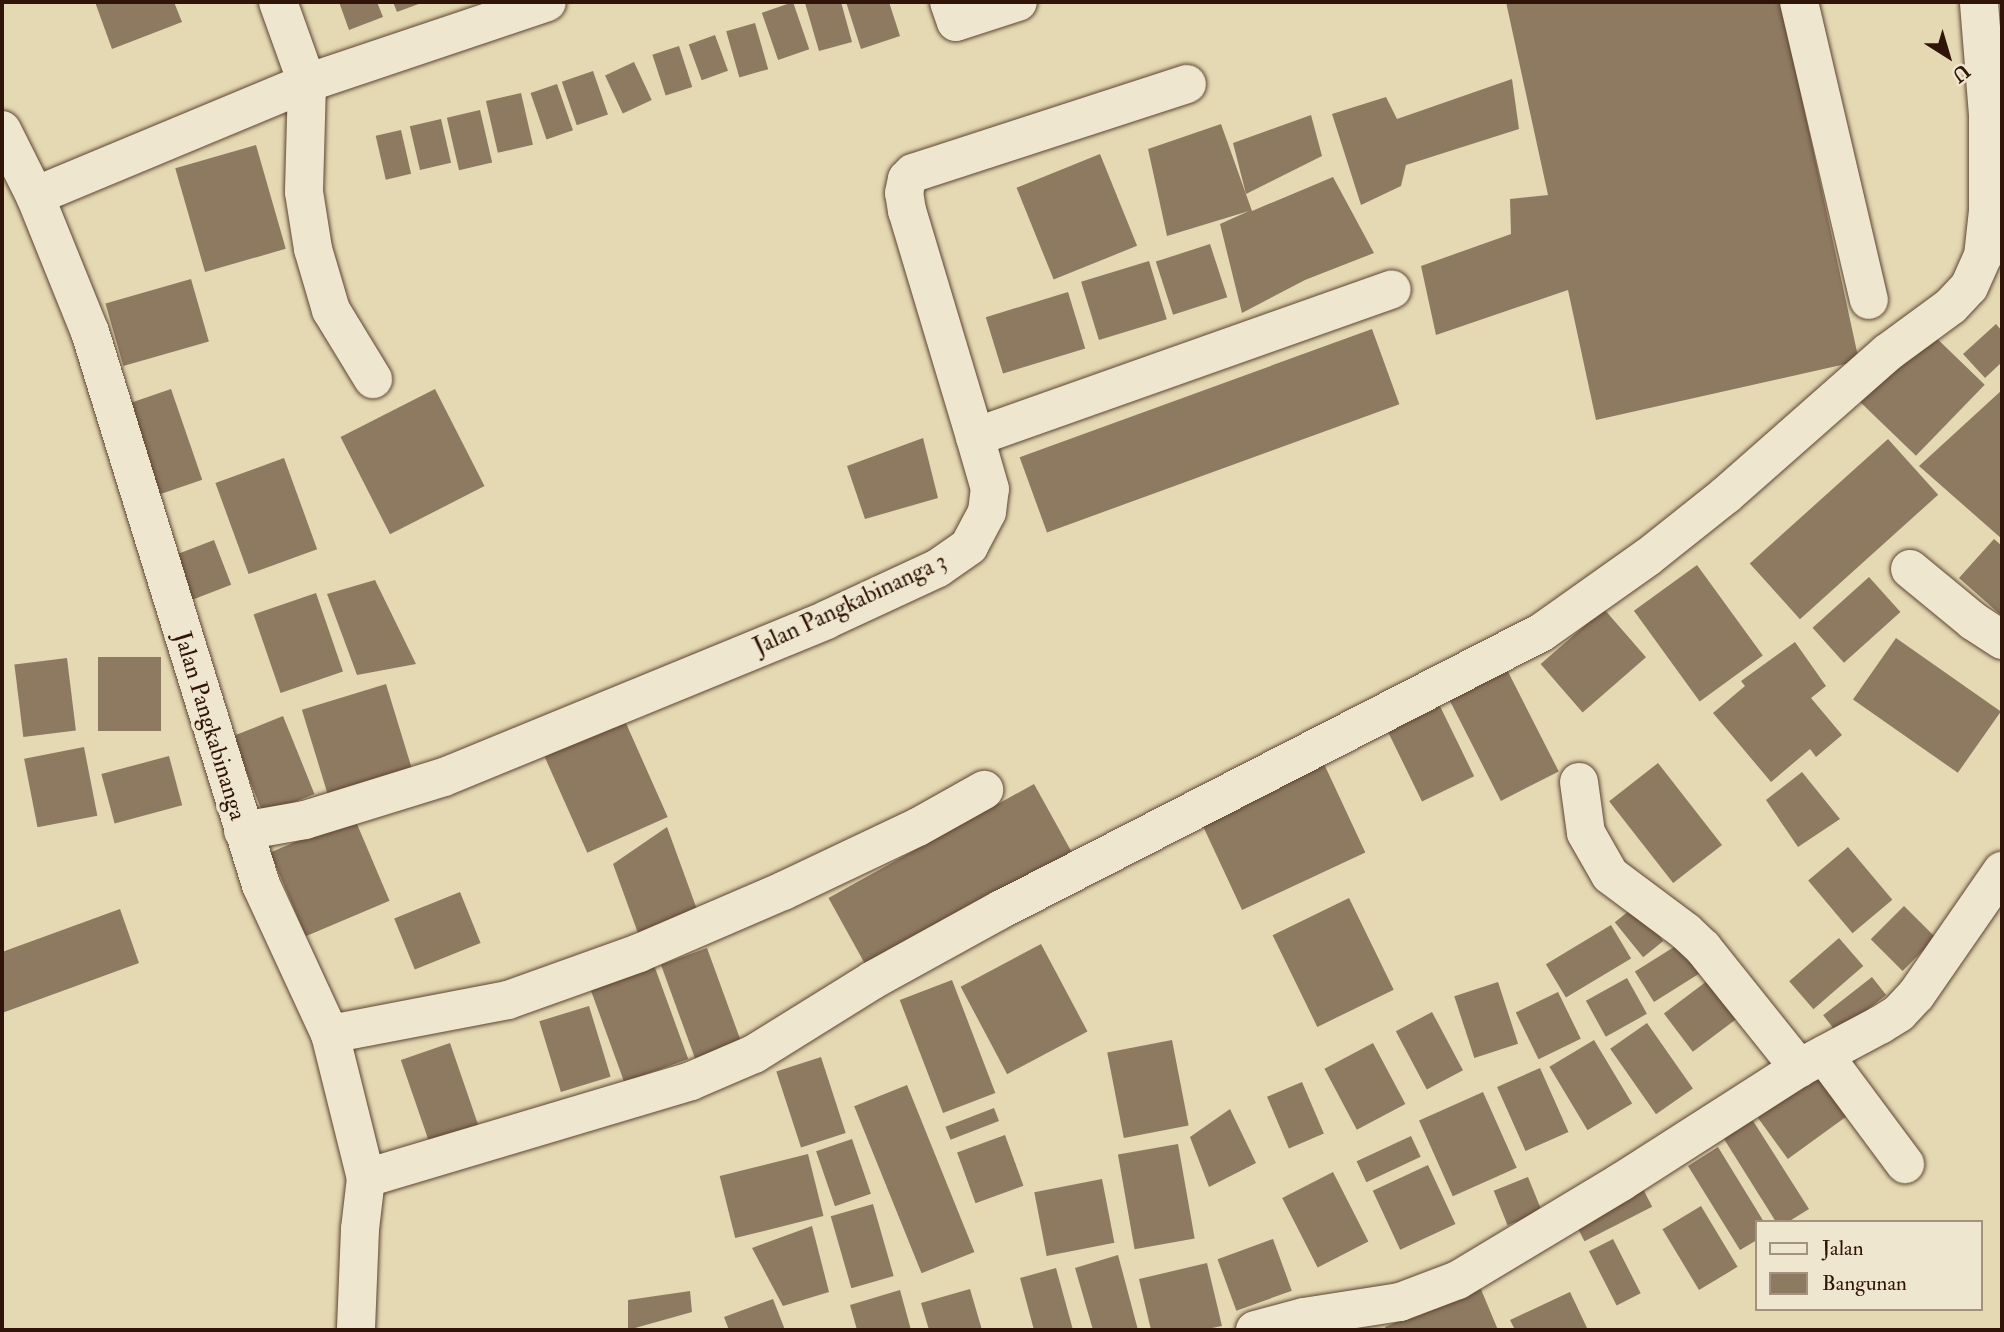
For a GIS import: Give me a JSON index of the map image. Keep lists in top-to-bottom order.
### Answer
{
  "streets": {
    "street": ["Jalan Pangkabinanga 3", "Jalan Pangkabinanga"]
  },
  "crossings": [
    ["Jalan Pangkabinanga 3", "Jalan Pangkabinanga"]
  ],
  "legend": ["Jalan", "Bangunan"],
  "north": "bottom right"
}
